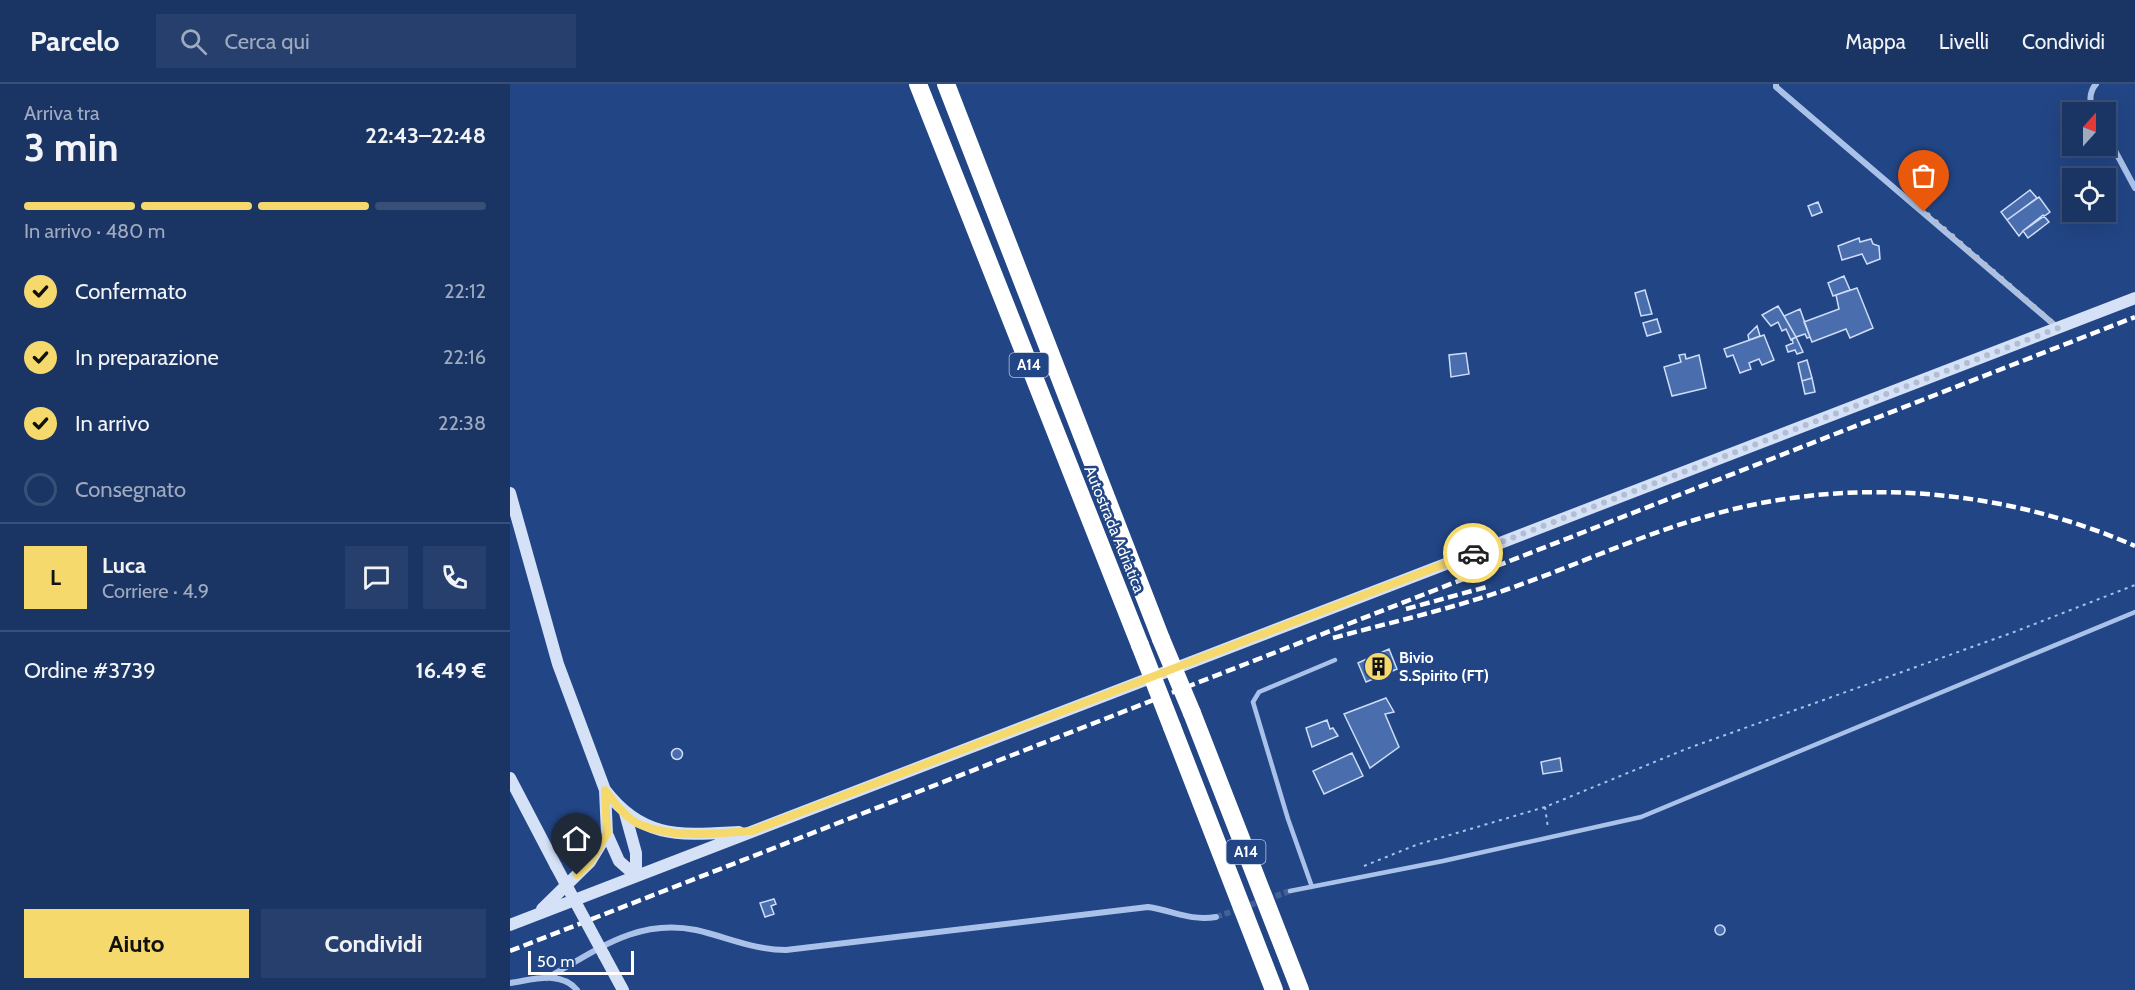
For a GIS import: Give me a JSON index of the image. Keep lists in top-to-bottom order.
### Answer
{
  "streets": {
    "highway": ["A14", "Autostrada Adriatica"]
  },
  "places": {
    "building": ["Bivio S.Spirito (FT)"]
  },
  "scale_bar": "50 m",
  "north": "top",
  "page": {
    "header": "Parcelo",
    "search": "Cerca qui",
    "nav": ["Mappa", "Livelli", "Condividi"],
    "heading": ["3 min", "Arriva tra", "22:43–22:48"],
    "panel": [
      "Luca",
      "Corriere · 4.9",
      "Ordine #3739",
      "16.49 €"
    ],
    "bar": "In arrivo · 480 m",
    "list": [
      ["Confermato", "22:12"],
      ["In preparazione", "22:16"],
      ["In arrivo", "22:38"],
      "Consegnato"
    ],
    "round": "L",
    "buttons": ["Aiuto", "Condividi"],
    "scale": "50 m"
  }
}
